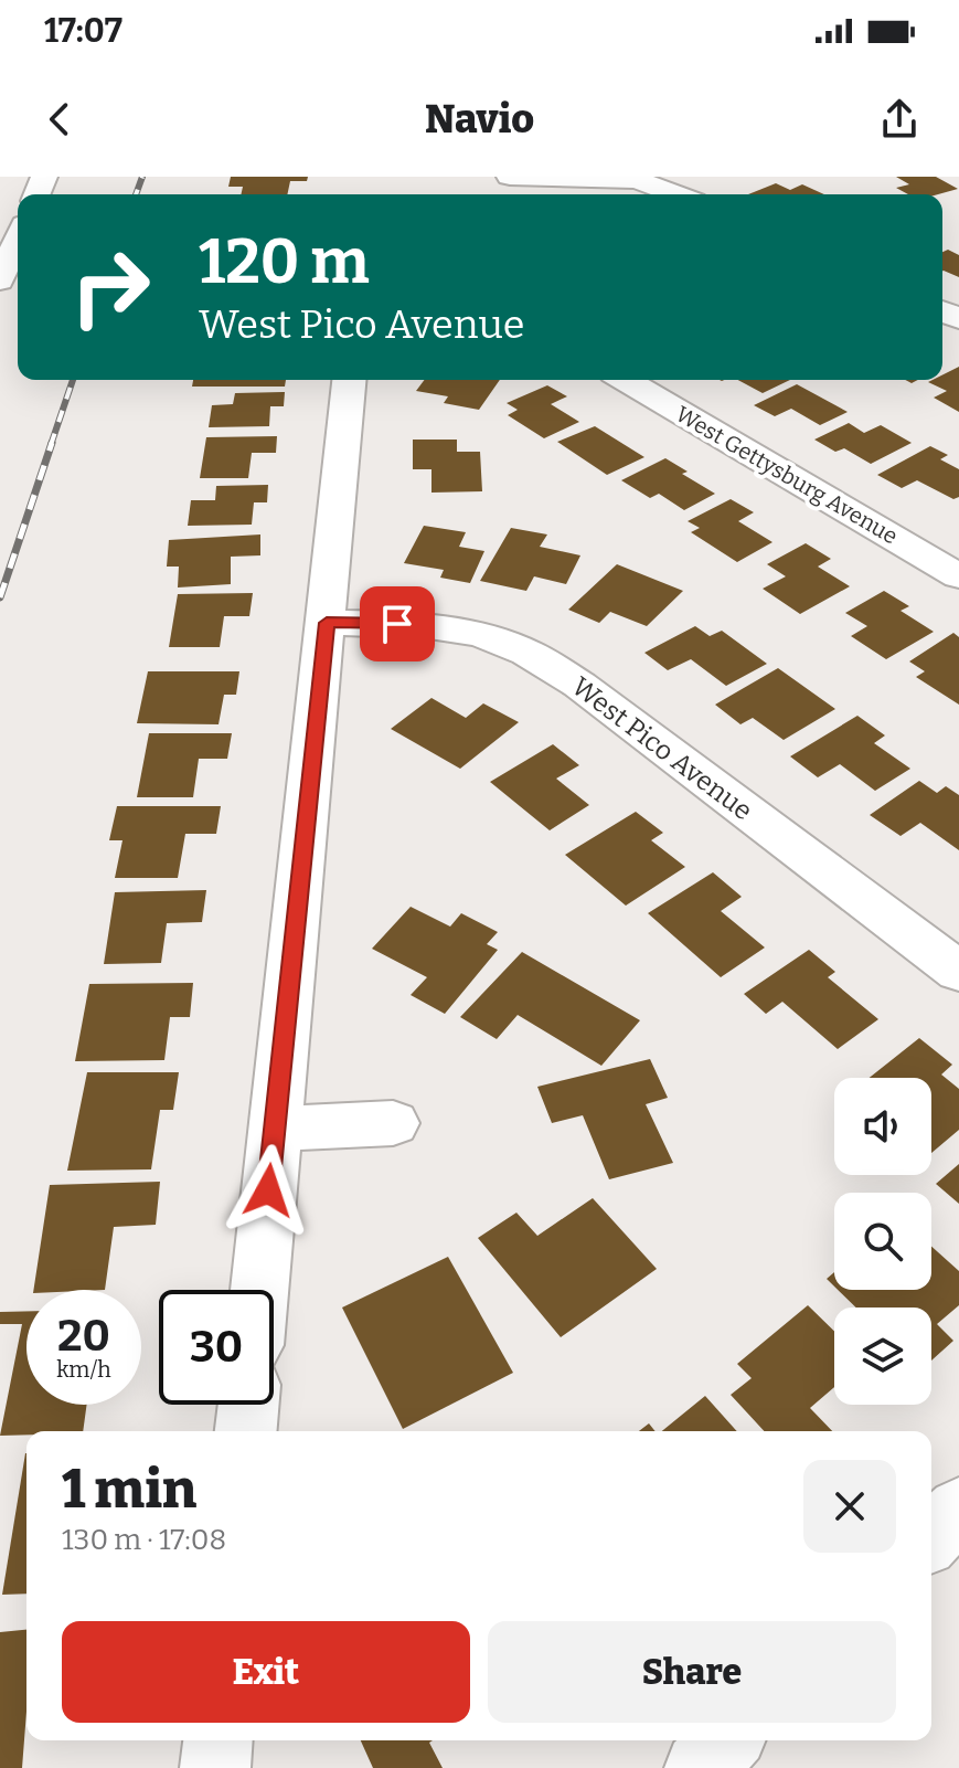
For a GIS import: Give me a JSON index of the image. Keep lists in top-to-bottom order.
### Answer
{
  "streets": {
    "street": ["West Gettysburg Avenue", "West Pico Avenue"]
  },
  "page": {
    "status": "17:07",
    "header": "Navio",
    "turn": ["120 m", "West Pico Avenue"],
    "speed": "20 km/h",
    "limit": "30",
    "heading": ["1 min", "130 m · 17:08"],
    "buttons": ["Exit", "Share"]
  }
}
